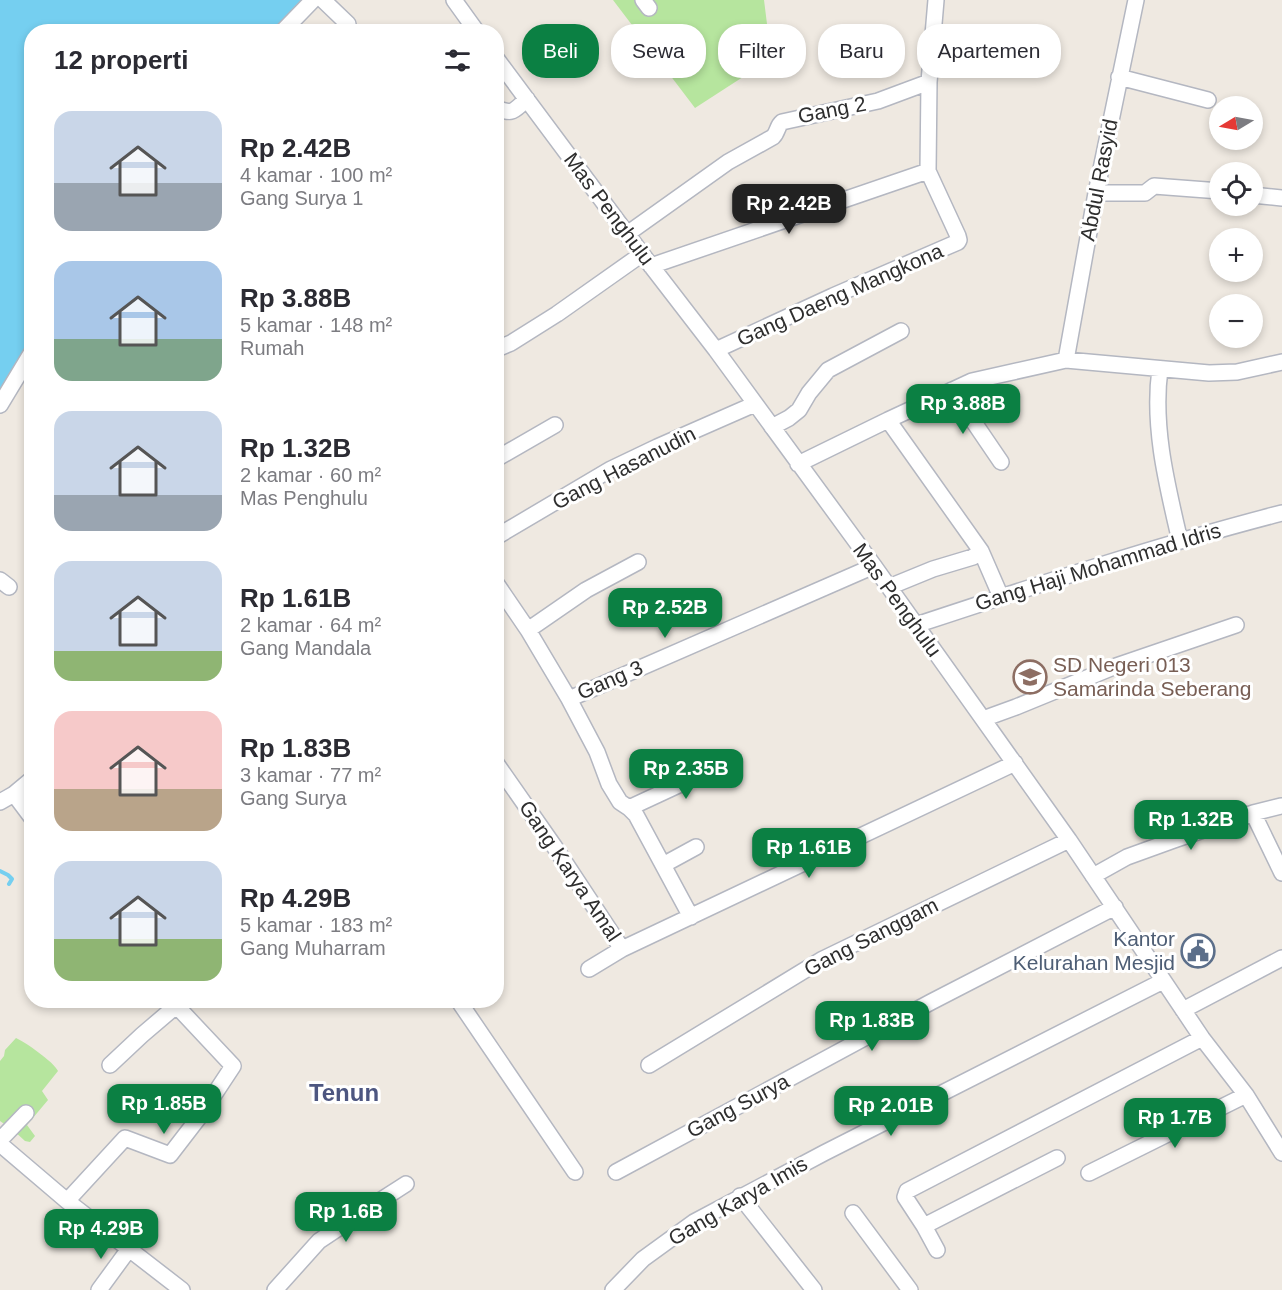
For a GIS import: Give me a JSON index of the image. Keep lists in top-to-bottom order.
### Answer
{
  "streets": {
    "street": [
      "Gang 2",
      "Abdul Rasyid",
      "Mas Penghulu",
      "Gang Daeng Mangkona",
      "Gang Hasanudin",
      "Gang Haji Mohammad Idris",
      "Gang 3",
      "Gang Karya Amal",
      "Gang Sanggam",
      "Gang Surya",
      "Gang Karya Imis"
    ]
  },
  "crossings": [
    ["Gang 2", "Mas Penghulu"],
    ["Mas Penghulu", "Gang Daeng Mangkona"],
    ["Mas Penghulu", "Gang Hasanudin"],
    ["Mas Penghulu", "Gang Haji Mohammad Idris"],
    ["Mas Penghulu", "Gang 3"],
    ["Mas Penghulu", "Gang Sanggam"],
    ["Mas Penghulu", "Gang Surya"],
    ["Mas Penghulu", "Gang Karya Imis"]
  ],
  "districts": ["Tenun"],
  "places": {
    "school or university": ["SD Negeri 013 Samarinda Seberang"],
    "public building": ["Kantor Kelurahan Mesjid"]
  },
  "north": "left",
  "page": {
    "chip": [
      "Beli",
      "Sewa",
      "Filter",
      "Baru",
      "Apartemen"
    ],
    "heading": "12 properti",
    "map_buttons": ["+", "−"],
    "list": [
      {
        "name": "Rp 2.42B",
        "note": "4 kamar · 100 m² · Gang Surya 1"
      },
      {
        "name": "Rp 3.88B",
        "note": "5 kamar · 148 m² · Rumah"
      },
      {
        "name": "Rp 1.32B",
        "note": "2 kamar · 60 m² · Mas Penghulu"
      },
      {
        "name": "Rp 1.61B",
        "note": "2 kamar · 64 m² · Gang Mandala"
      },
      {
        "name": "Rp 1.83B",
        "note": "3 kamar · 77 m² · Gang Surya"
      },
      {
        "name": "Rp 4.29B",
        "note": "5 kamar · 183 m² · Gang Muharram"
      }
    ],
    "price": [
      "Rp 2.42B",
      "Rp 3.88B",
      "Rp 2.52B",
      "Rp 2.35B",
      "Rp 1.32B",
      "Rp 1.61B",
      "Rp 1.83B",
      "Rp 1.85B",
      "Rp 2.01B",
      "Rp 1.7B",
      "Rp 1.6B",
      "Rp 4.29B"
    ]
  }
}
